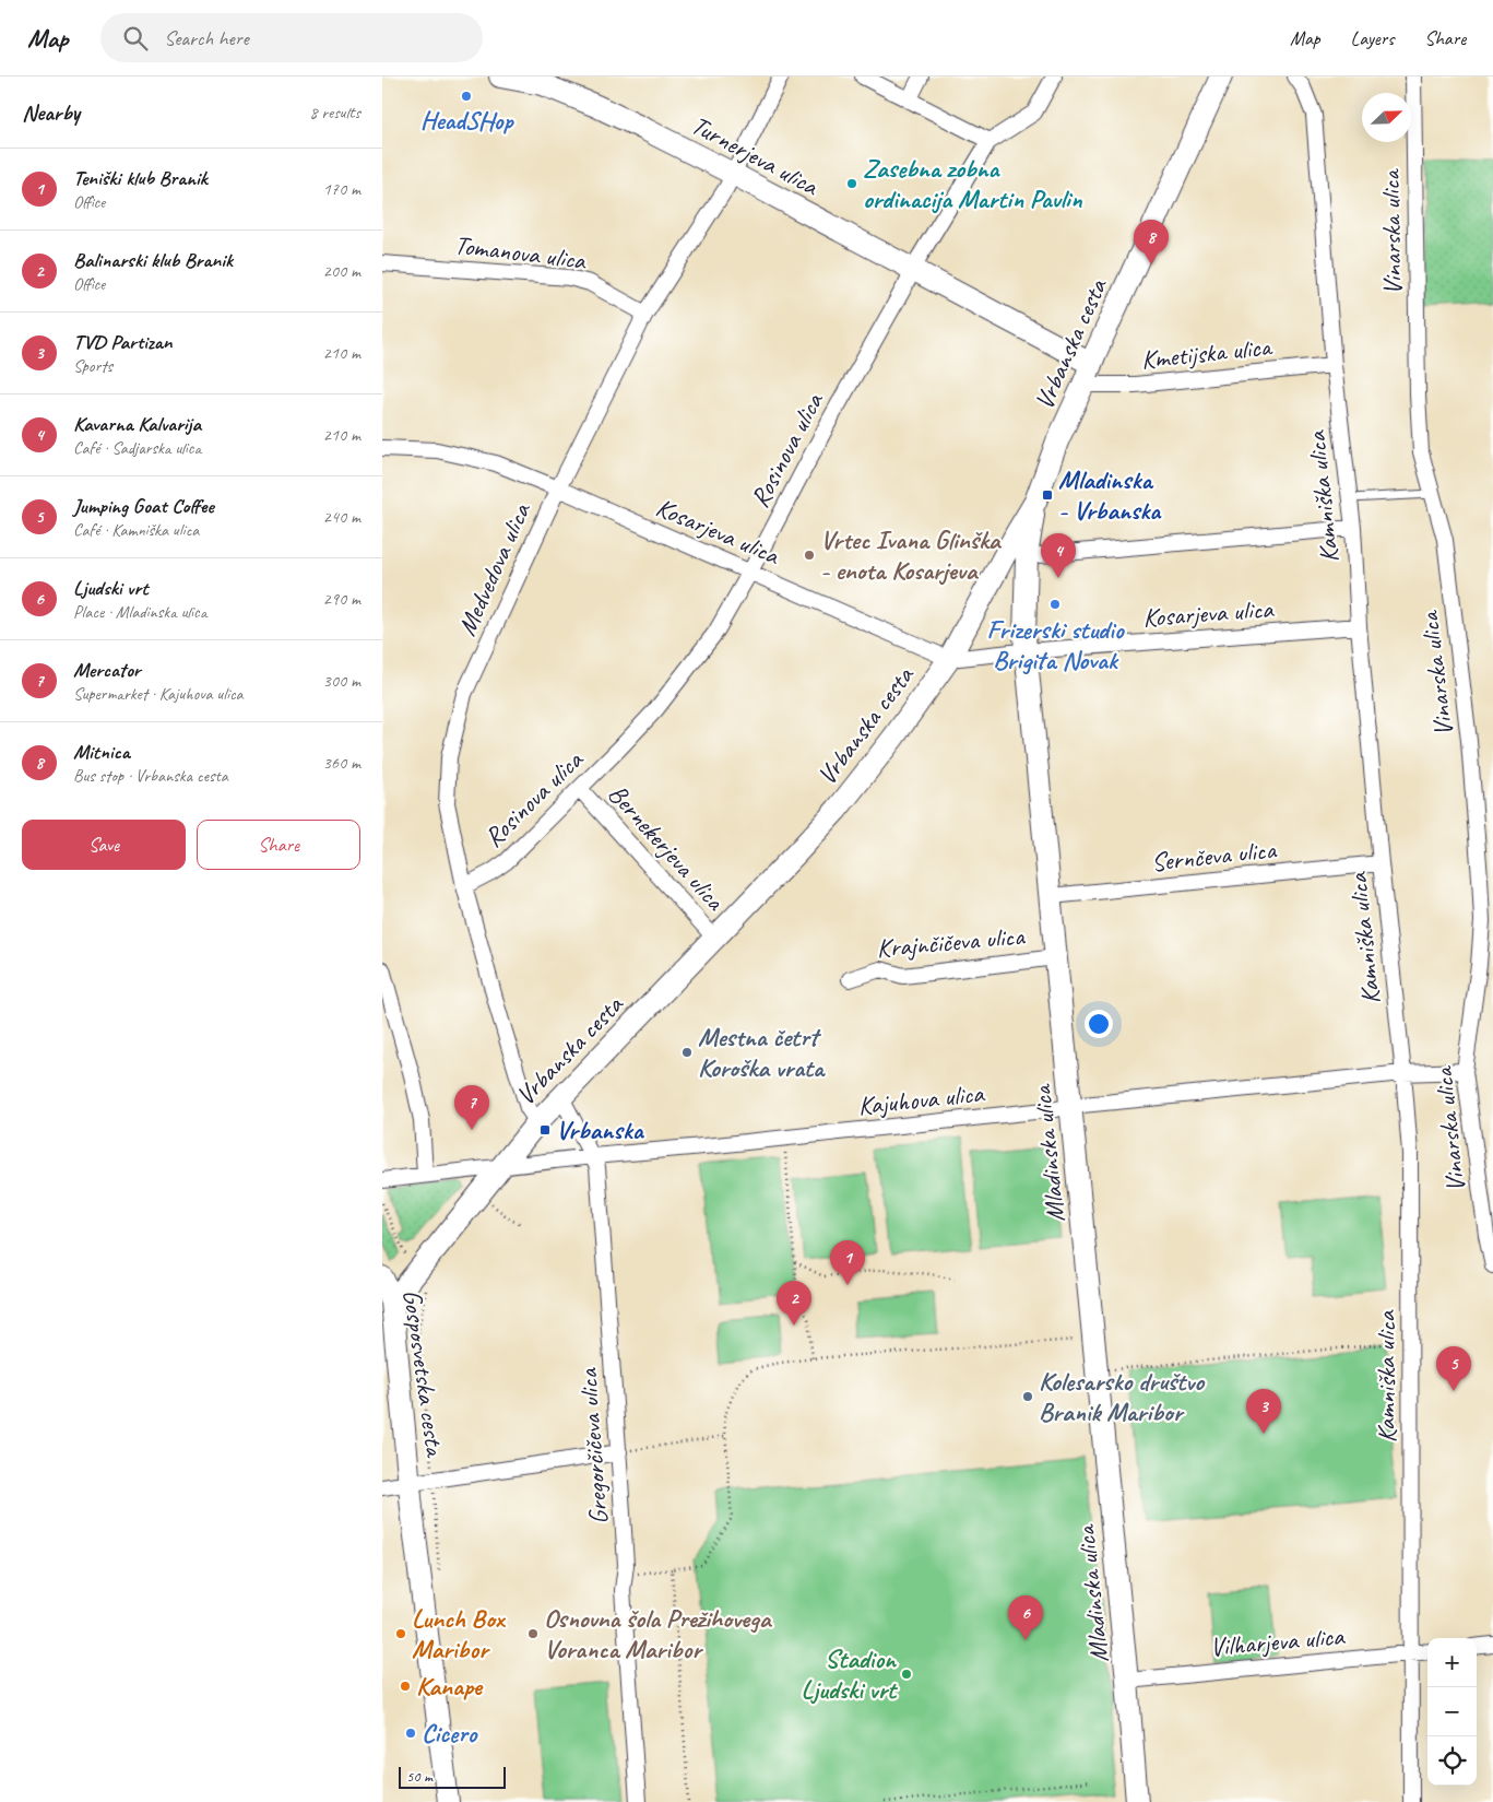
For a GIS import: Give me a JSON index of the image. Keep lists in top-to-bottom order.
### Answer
{
  "streets": {
    "street": [
      "Turnerjeva ulica",
      "Vinarska ulica",
      "Tomanova ulica",
      "Vrbanska cesta",
      "Kmetijska ulica",
      "Rosinova ulica",
      "Kamniška ulica",
      "Kosarjeva ulica",
      "Medvedova ulica",
      "Bernekerjeva ulica",
      "Sernčeva ulica",
      "Krajnčičeva ulica",
      "Kajuhova ulica",
      "Mladinska ulica",
      "Gosposvetska cesta",
      "Gregorčičeva ulica",
      "Vilharjeva ulica"
    ]
  },
  "crossings": [
    ["Turnerjeva ulica", "Vrbanska cesta"],
    ["Turnerjeva ulica", "Rosinova ulica"],
    ["Turnerjeva ulica", "Medvedova ulica"],
    ["Vinarska ulica", "Kajuhova ulica"],
    ["Tomanova ulica", "Medvedova ulica"],
    ["Vrbanska cesta", "Kmetijska ulica"],
    ["Vrbanska cesta", "Kosarjeva ulica"],
    ["Vrbanska cesta", "Medvedova ulica"],
    ["Vrbanska cesta", "Bernekerjeva ulica"],
    ["Vrbanska cesta", "Kajuhova ulica"],
    ["Vrbanska cesta", "Mladinska ulica"],
    ["Vrbanska cesta", "Gosposvetska cesta"],
    ["Vrbanska cesta", "Gregorčičeva ulica"],
    ["Kmetijska ulica", "Kamniška ulica"],
    ["Rosinova ulica", "Kosarjeva ulica"],
    ["Rosinova ulica", "Medvedova ulica"],
    ["Rosinova ulica", "Bernekerjeva ulica"],
    ["Kamniška ulica", "Kosarjeva ulica"],
    ["Kamniška ulica", "Sernčeva ulica"],
    ["Kamniška ulica", "Kajuhova ulica"],
    ["Kamniška ulica", "Vilharjeva ulica"],
    ["Kosarjeva ulica", "Medvedova ulica"],
    ["Kosarjeva ulica", "Mladinska ulica"],
    ["Sernčeva ulica", "Mladinska ulica"],
    ["Krajnčičeva ulica", "Mladinska ulica"],
    ["Kajuhova ulica", "Mladinska ulica"],
    ["Kajuhova ulica", "Gregorčičeva ulica"],
    ["Mladinska ulica", "Vilharjeva ulica"]
  ],
  "places": {
    "other": [
      "HeadSHop",
      "Zasebna zobna ordinacija Martin Pavlin",
      "Vrtec Ivana Glinška - enota Kosarjeva",
      "Frizerski studio Brigita Novak",
      "Mestna četrt Koroška vrata",
      "Kolesarsko društvo Branik Maribor",
      "Lunch Box Maribor",
      "Osnovna šola Prežihovega Voranca Maribor",
      "Stadion Ljudski vrt",
      "Kanape",
      "Cicero"
    ],
    "transit": ["Mladinska - Vrbanska", "Vrbanska"]
  },
  "scale_bar": "50 m",
  "north": "top right",
  "page": {
    "header": "Map",
    "search": "Search here",
    "nav": ["Map", "Layers", "Share"],
    "heading": ["Nearby", "8 results"],
    "list": [
      {
        "mark": "1",
        "name": "Teniški klub Branik",
        "note": "Office",
        "value": "170 m"
      },
      {
        "mark": "2",
        "name": "Balinarski klub Branik",
        "note": "Office",
        "value": "200 m"
      },
      {
        "mark": "3",
        "name": "TVD Partizan",
        "note": "Sports",
        "value": "210 m"
      },
      {
        "mark": "4",
        "name": "Kavarna Kalvarija",
        "note": "Café · Sadjarska ulica",
        "value": "210 m"
      },
      {
        "mark": "5",
        "name": "Jumping Goat Coffee",
        "note": "Café · Kamniška ulica",
        "value": "240 m"
      },
      {
        "mark": "6",
        "name": "Ljudski vrt",
        "note": "Place · Mladinska ulica",
        "value": "290 m"
      },
      {
        "mark": "7",
        "name": "Mercator",
        "note": "Supermarket · Kajuhova ulica",
        "value": "300 m"
      },
      {
        "mark": "8",
        "name": "Mitnica",
        "note": "Bus stop · Vrbanska cesta",
        "value": "360 m"
      }
    ],
    "pins": [
      "8",
      "4",
      "7",
      "1",
      "2",
      "5",
      "3",
      "6"
    ],
    "buttons": ["Save", "Share"],
    "map_buttons": ["+", "−"],
    "scale": "50 m"
  }
}
